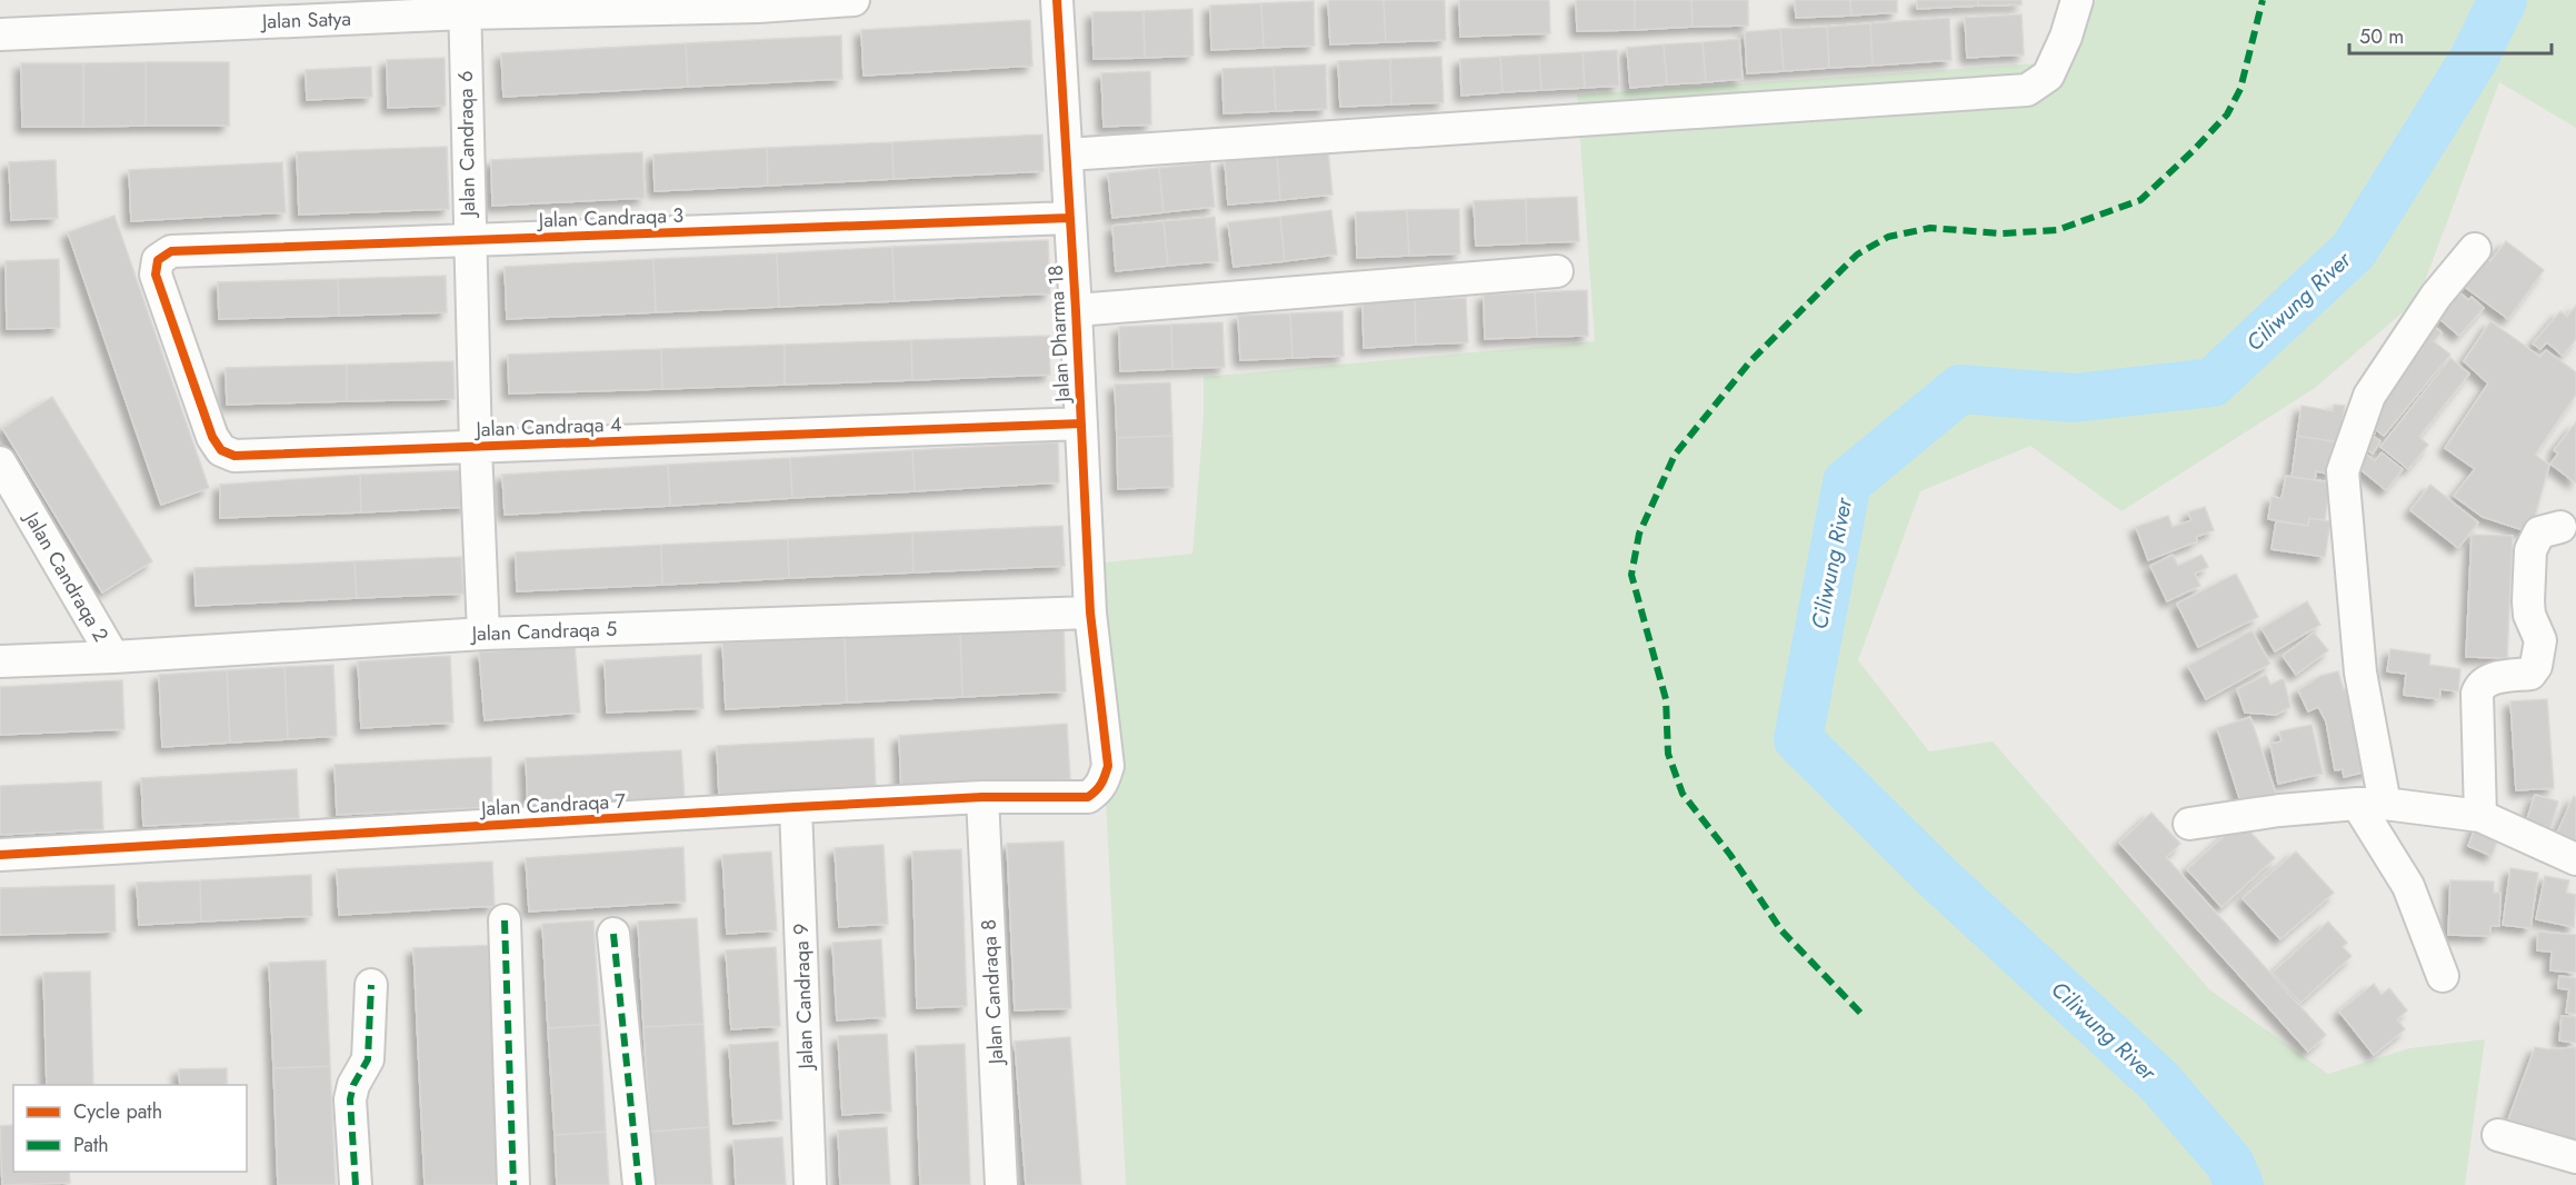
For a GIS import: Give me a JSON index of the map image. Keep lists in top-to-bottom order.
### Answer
{
  "streets": {
    "street": [
      "Jalan Satya",
      "Jalan Candraqa 6",
      "Jalan Candraqa 3",
      "Jalan Dharma 18",
      "Jalan Candraqa 4",
      "Jalan Candraqa 2",
      "Jalan Candraqa 5",
      "Jalan Candraqa 7",
      "Jalan Candraqa 8",
      "Jalan Candraqa 9"
    ]
  },
  "crossings": [
    ["Jalan Satya", "Jalan Candraqa 6"],
    ["Jalan Candraqa 6", "Jalan Candraqa 3"],
    ["Jalan Candraqa 6", "Jalan Candraqa 4"],
    ["Jalan Candraqa 6", "Jalan Candraqa 5"],
    ["Jalan Candraqa 3", "Jalan Dharma 18"],
    ["Jalan Candraqa 3", "Jalan Candraqa 4"],
    ["Jalan Dharma 18", "Jalan Candraqa 4"],
    ["Jalan Dharma 18", "Jalan Candraqa 5"],
    ["Jalan Dharma 18", "Jalan Candraqa 7"],
    ["Jalan Candraqa 2", "Jalan Candraqa 5"],
    ["Jalan Candraqa 7", "Jalan Candraqa 8"],
    ["Jalan Candraqa 7", "Jalan Candraqa 9"]
  ],
  "water": ["Ciliwung River"],
  "legend": ["Cycle path", "Path"],
  "scale_bar": "50 m"
}
